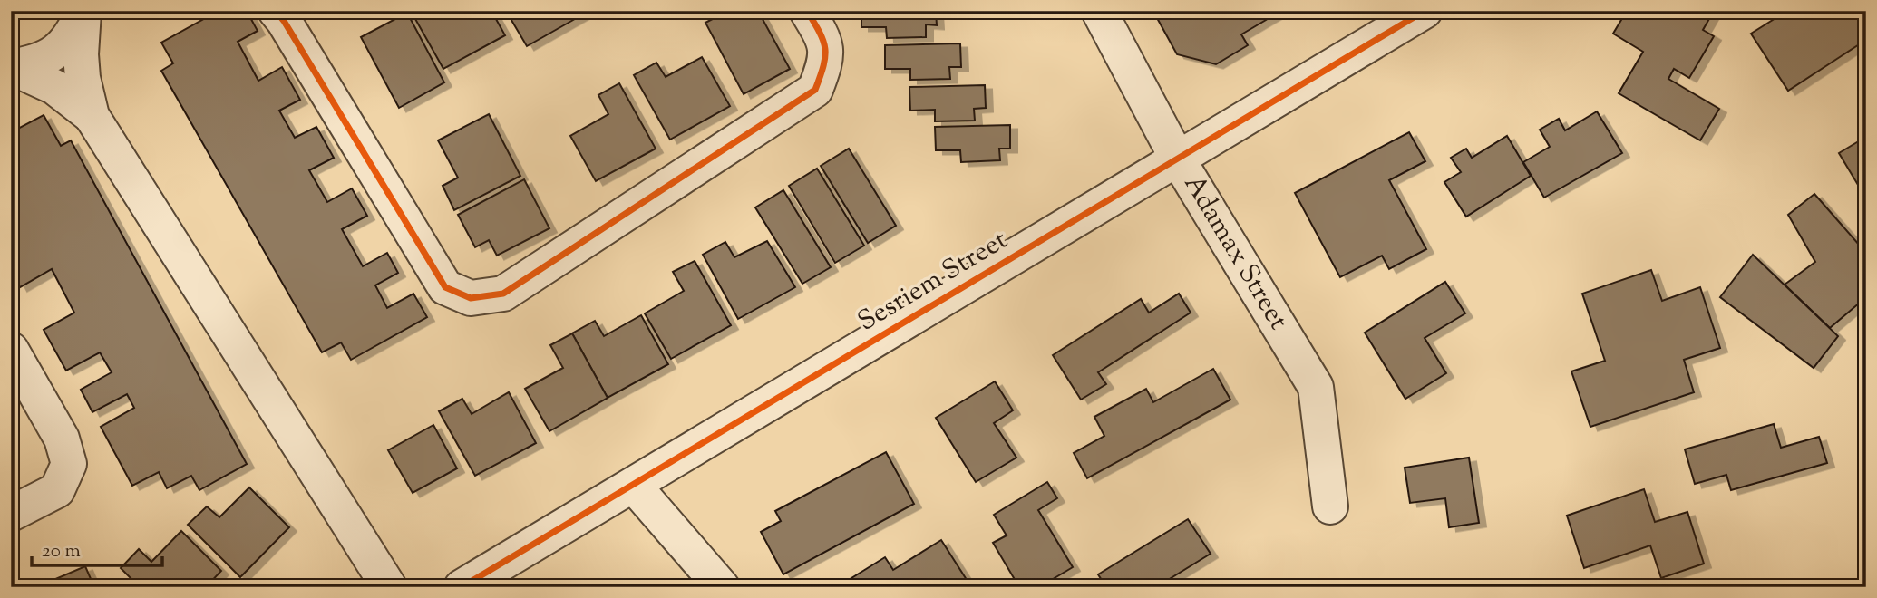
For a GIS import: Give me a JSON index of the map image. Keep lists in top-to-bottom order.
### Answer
{
  "streets": {
    "street": ["Adamax Street", "Sesriem Street"]
  },
  "crossings": [
    ["Adamax Street", "Sesriem Street"]
  ],
  "scale_bar": "20 m"
}
